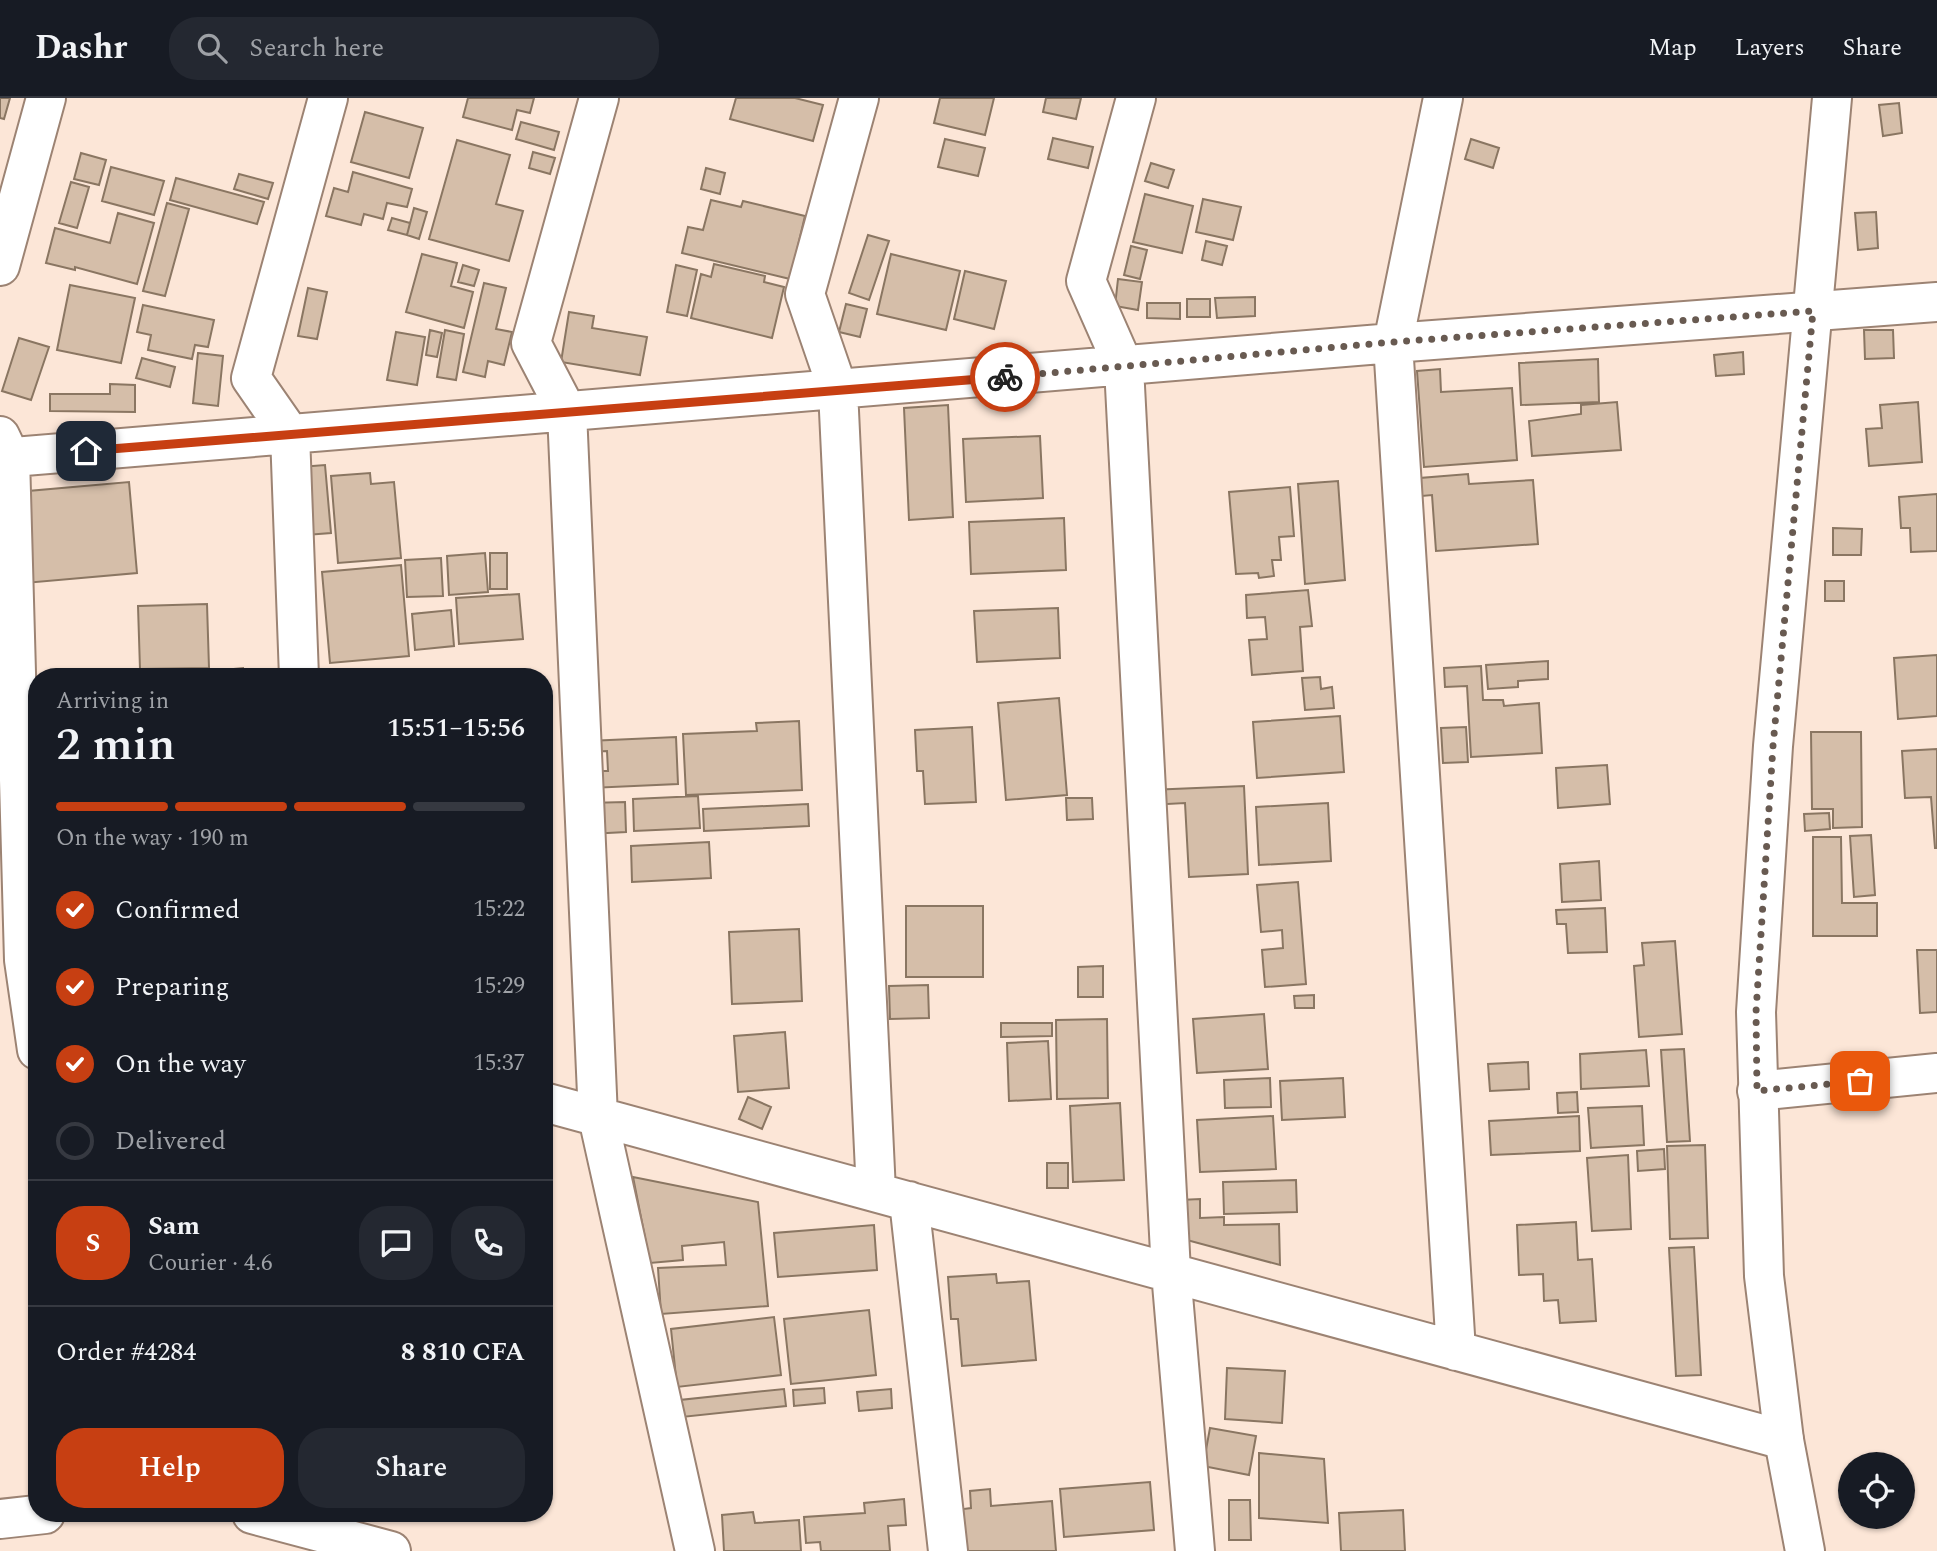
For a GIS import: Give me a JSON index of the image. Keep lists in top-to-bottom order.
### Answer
{
  "page": {
    "header": "Dashr",
    "search": "Search here",
    "nav": ["Map", "Layers", "Share"],
    "heading": ["2 min", "Arriving in", "15:51–15:56"],
    "panel": [
      "Sam",
      "Courier · 4.6",
      "Order #4284",
      "8 810 CFA"
    ],
    "bar": "On the way · 190 m",
    "list": [
      ["Confirmed", "15:22"],
      ["Preparing", "15:29"],
      ["On the way", "15:37"],
      "Delivered"
    ],
    "round": "S",
    "buttons": ["Help", "Share"]
  }
}
